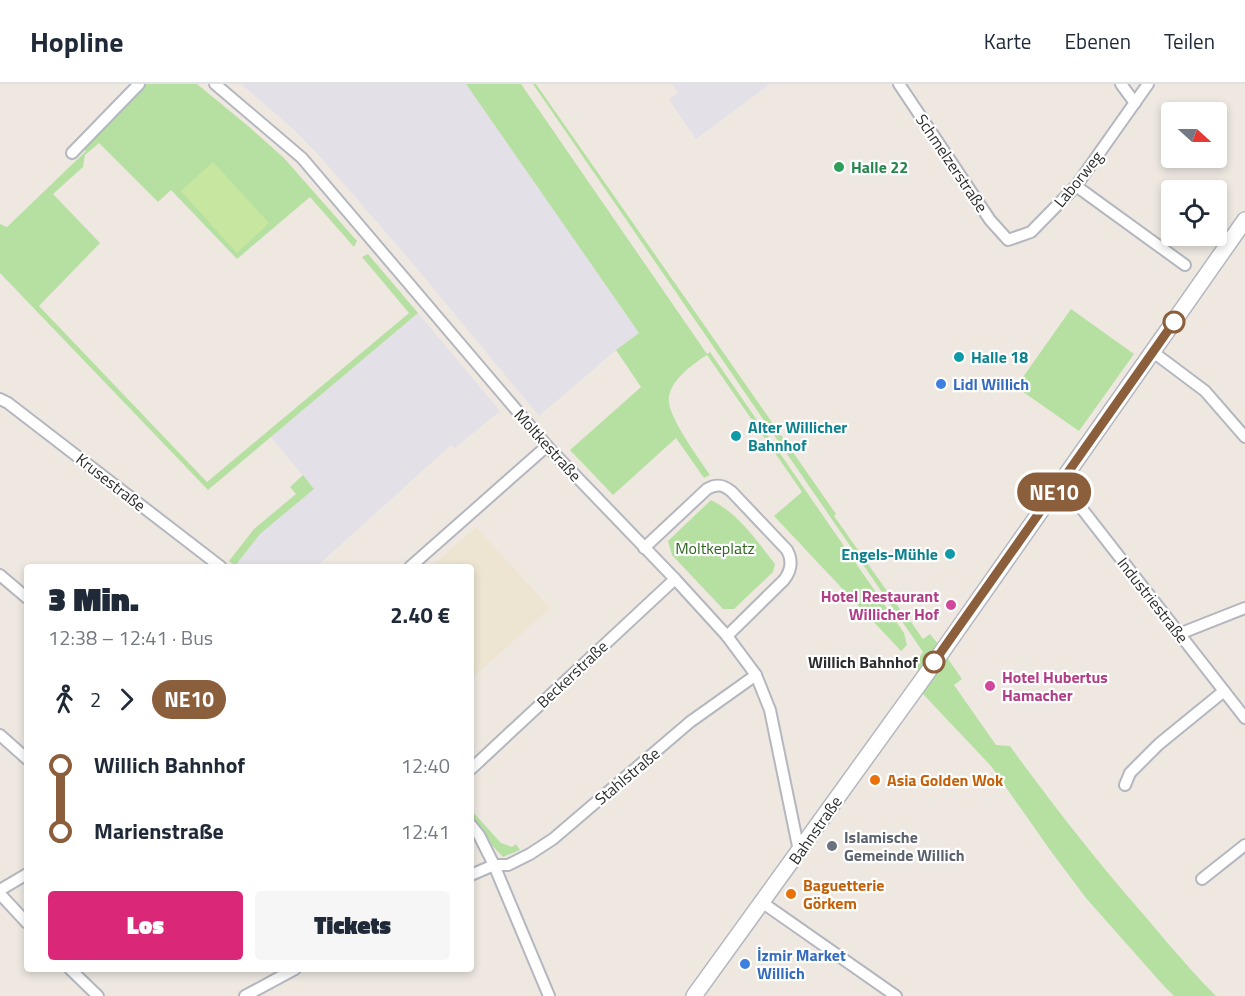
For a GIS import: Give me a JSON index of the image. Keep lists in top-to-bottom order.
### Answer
{
  "streets": {
    "street": [
      "Schmelzerstraße",
      "Laborweg",
      "Moltkestraße",
      "Krusestraße",
      "Industriestraße",
      "Beckerstraße",
      "Stahlstraße",
      "Bahnstraße"
    ]
  },
  "crossings": [
    ["Schmelzerstraße", "Laborweg"],
    ["Moltkestraße", "Beckerstraße"],
    ["Moltkestraße", "Stahlstraße"],
    ["Moltkestraße", "Bahnstraße"],
    ["Industriestraße", "Bahnstraße"]
  ],
  "parks": ["Moltkeplatz"],
  "places": [
    "Halle 22",
    "Halle 18",
    "Lidl Willich",
    "Alter Willicher Bahnhof",
    "Engels-Mühle",
    "Hotel Restaurant Willicher Hof",
    "Willich Bahnhof",
    "Hotel Hubertus Hamacher",
    "Asia Golden Wok",
    "Islamische Gemeinde Willich",
    "Baguetterie Görkem",
    "İzmir Market Willich"
  ],
  "lines": ["bus line NE10"],
  "north": "right",
  "page": {
    "header": "Hopline",
    "nav": ["Karte", "Ebenen", "Teilen"],
    "on_map": "NE10",
    "heading": ["3 Min.", "12:38 – 12:41 · Bus", "2.40 €"],
    "legs": ["2", "NE10"],
    "list": [
      {
        "name": "Willich Bahnhof",
        "value": "12:40"
      },
      {
        "name": "Marienstraße",
        "value": "12:41"
      }
    ],
    "buttons": ["Los", "Tickets"]
  }
}
